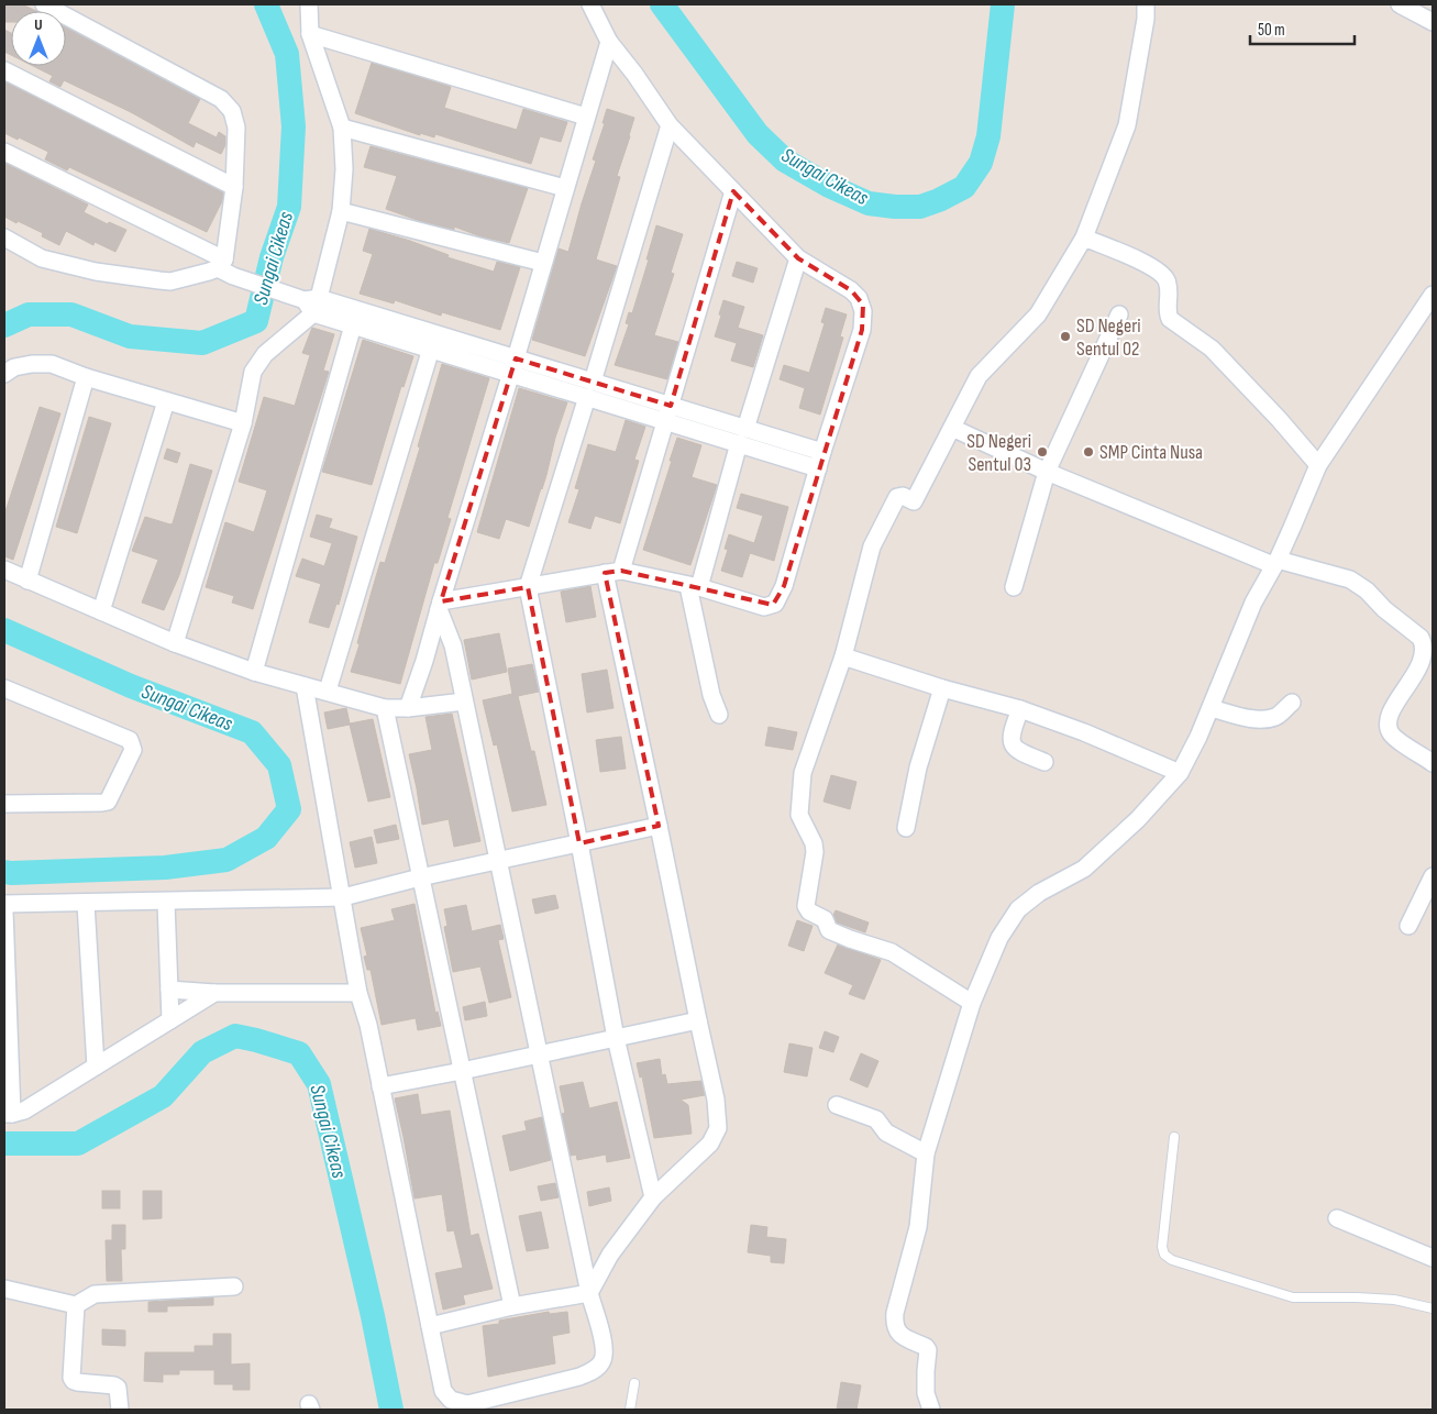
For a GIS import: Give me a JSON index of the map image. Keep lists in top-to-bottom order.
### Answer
{
  "water": ["Sungai Cikeas"],
  "places": ["SD Negeri Sentul 02", "SD Negeri Sentul 03", "SMP Cinta Nusa"],
  "scale_bar": "50 m",
  "north": "top"
}
